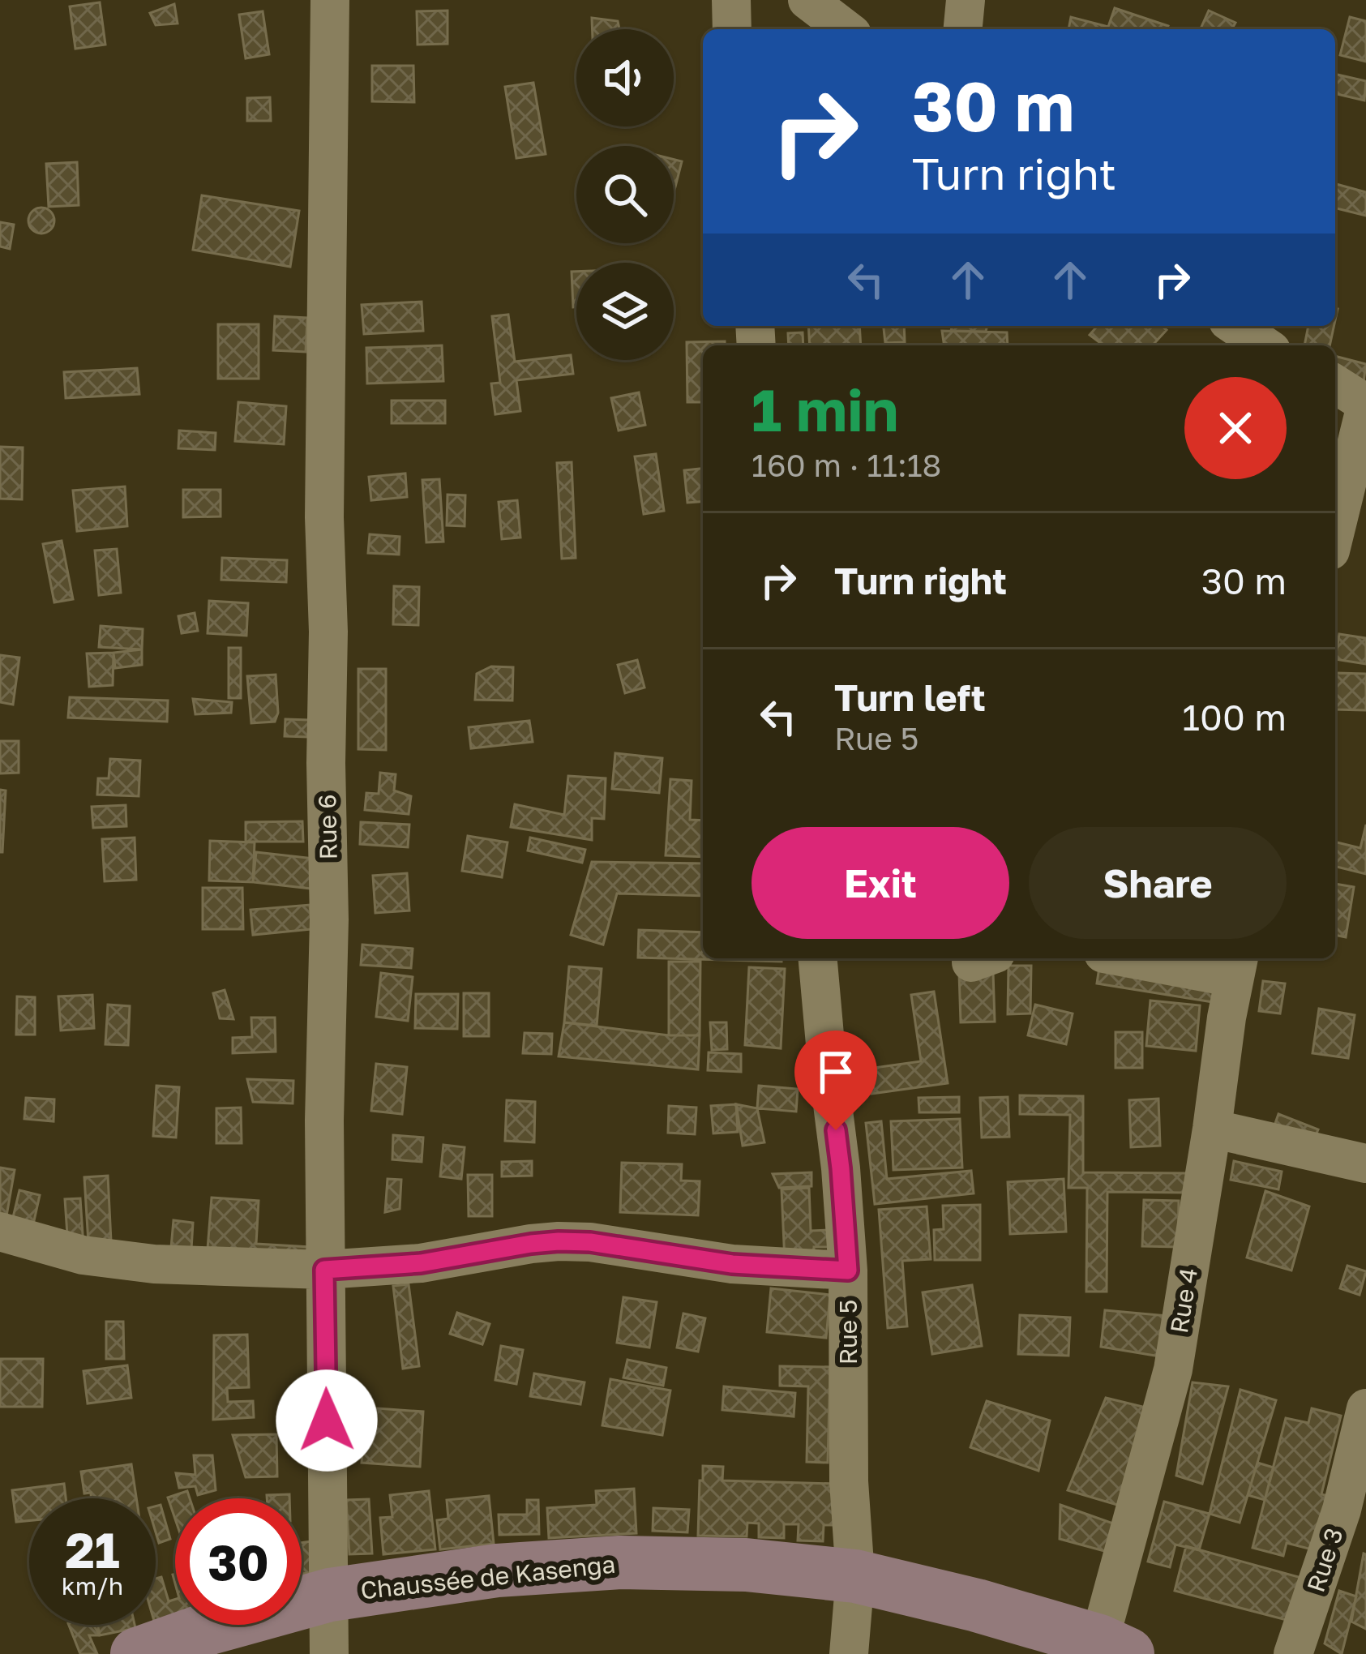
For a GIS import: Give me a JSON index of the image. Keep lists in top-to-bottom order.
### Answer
{
  "streets": {
    "main road": ["Chaussée de Kasenga"],
    "street": [
      "Rue 6",
      "Rue 4",
      "Rue 5",
      "Rue 3"
    ]
  },
  "crossings": [
    ["Rue 6", "Chaussée de Kasenga"],
    ["Rue 4", "Chaussée de Kasenga"],
    ["Rue 5", "Chaussée de Kasenga"]
  ],
  "page": {
    "turn": ["30 m", "Turn right"],
    "heading": ["1 min", "160 m · 11:18"],
    "list": [
      {
        "name": "Turn right",
        "value": "30 m"
      },
      {
        "name": "Turn left",
        "note": "Rue 5",
        "value": "100 m"
      }
    ],
    "buttons": ["Exit", "Share"],
    "speed": "21 km/h",
    "limit": "30"
  }
}
